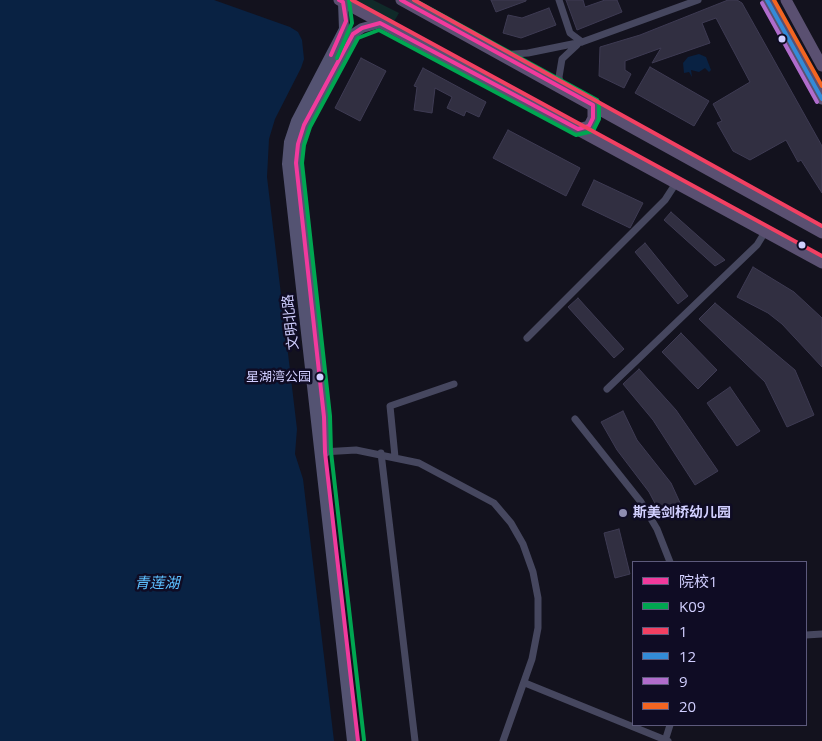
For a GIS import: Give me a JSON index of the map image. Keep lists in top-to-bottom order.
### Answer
{
  "streets": {
    "street": ["文明北路"]
  },
  "water": ["青莲湖"],
  "places": ["星湖湾公园", "斯美剑桥幼儿园"],
  "lines": [
    "transit line 院校1",
    "transit line K09",
    "transit line 1",
    "transit line 12",
    "transit line 20",
    "transit line 9"
  ],
  "legend": [
    "院校1",
    "K09",
    "1",
    "12",
    "9",
    "20"
  ]
}
